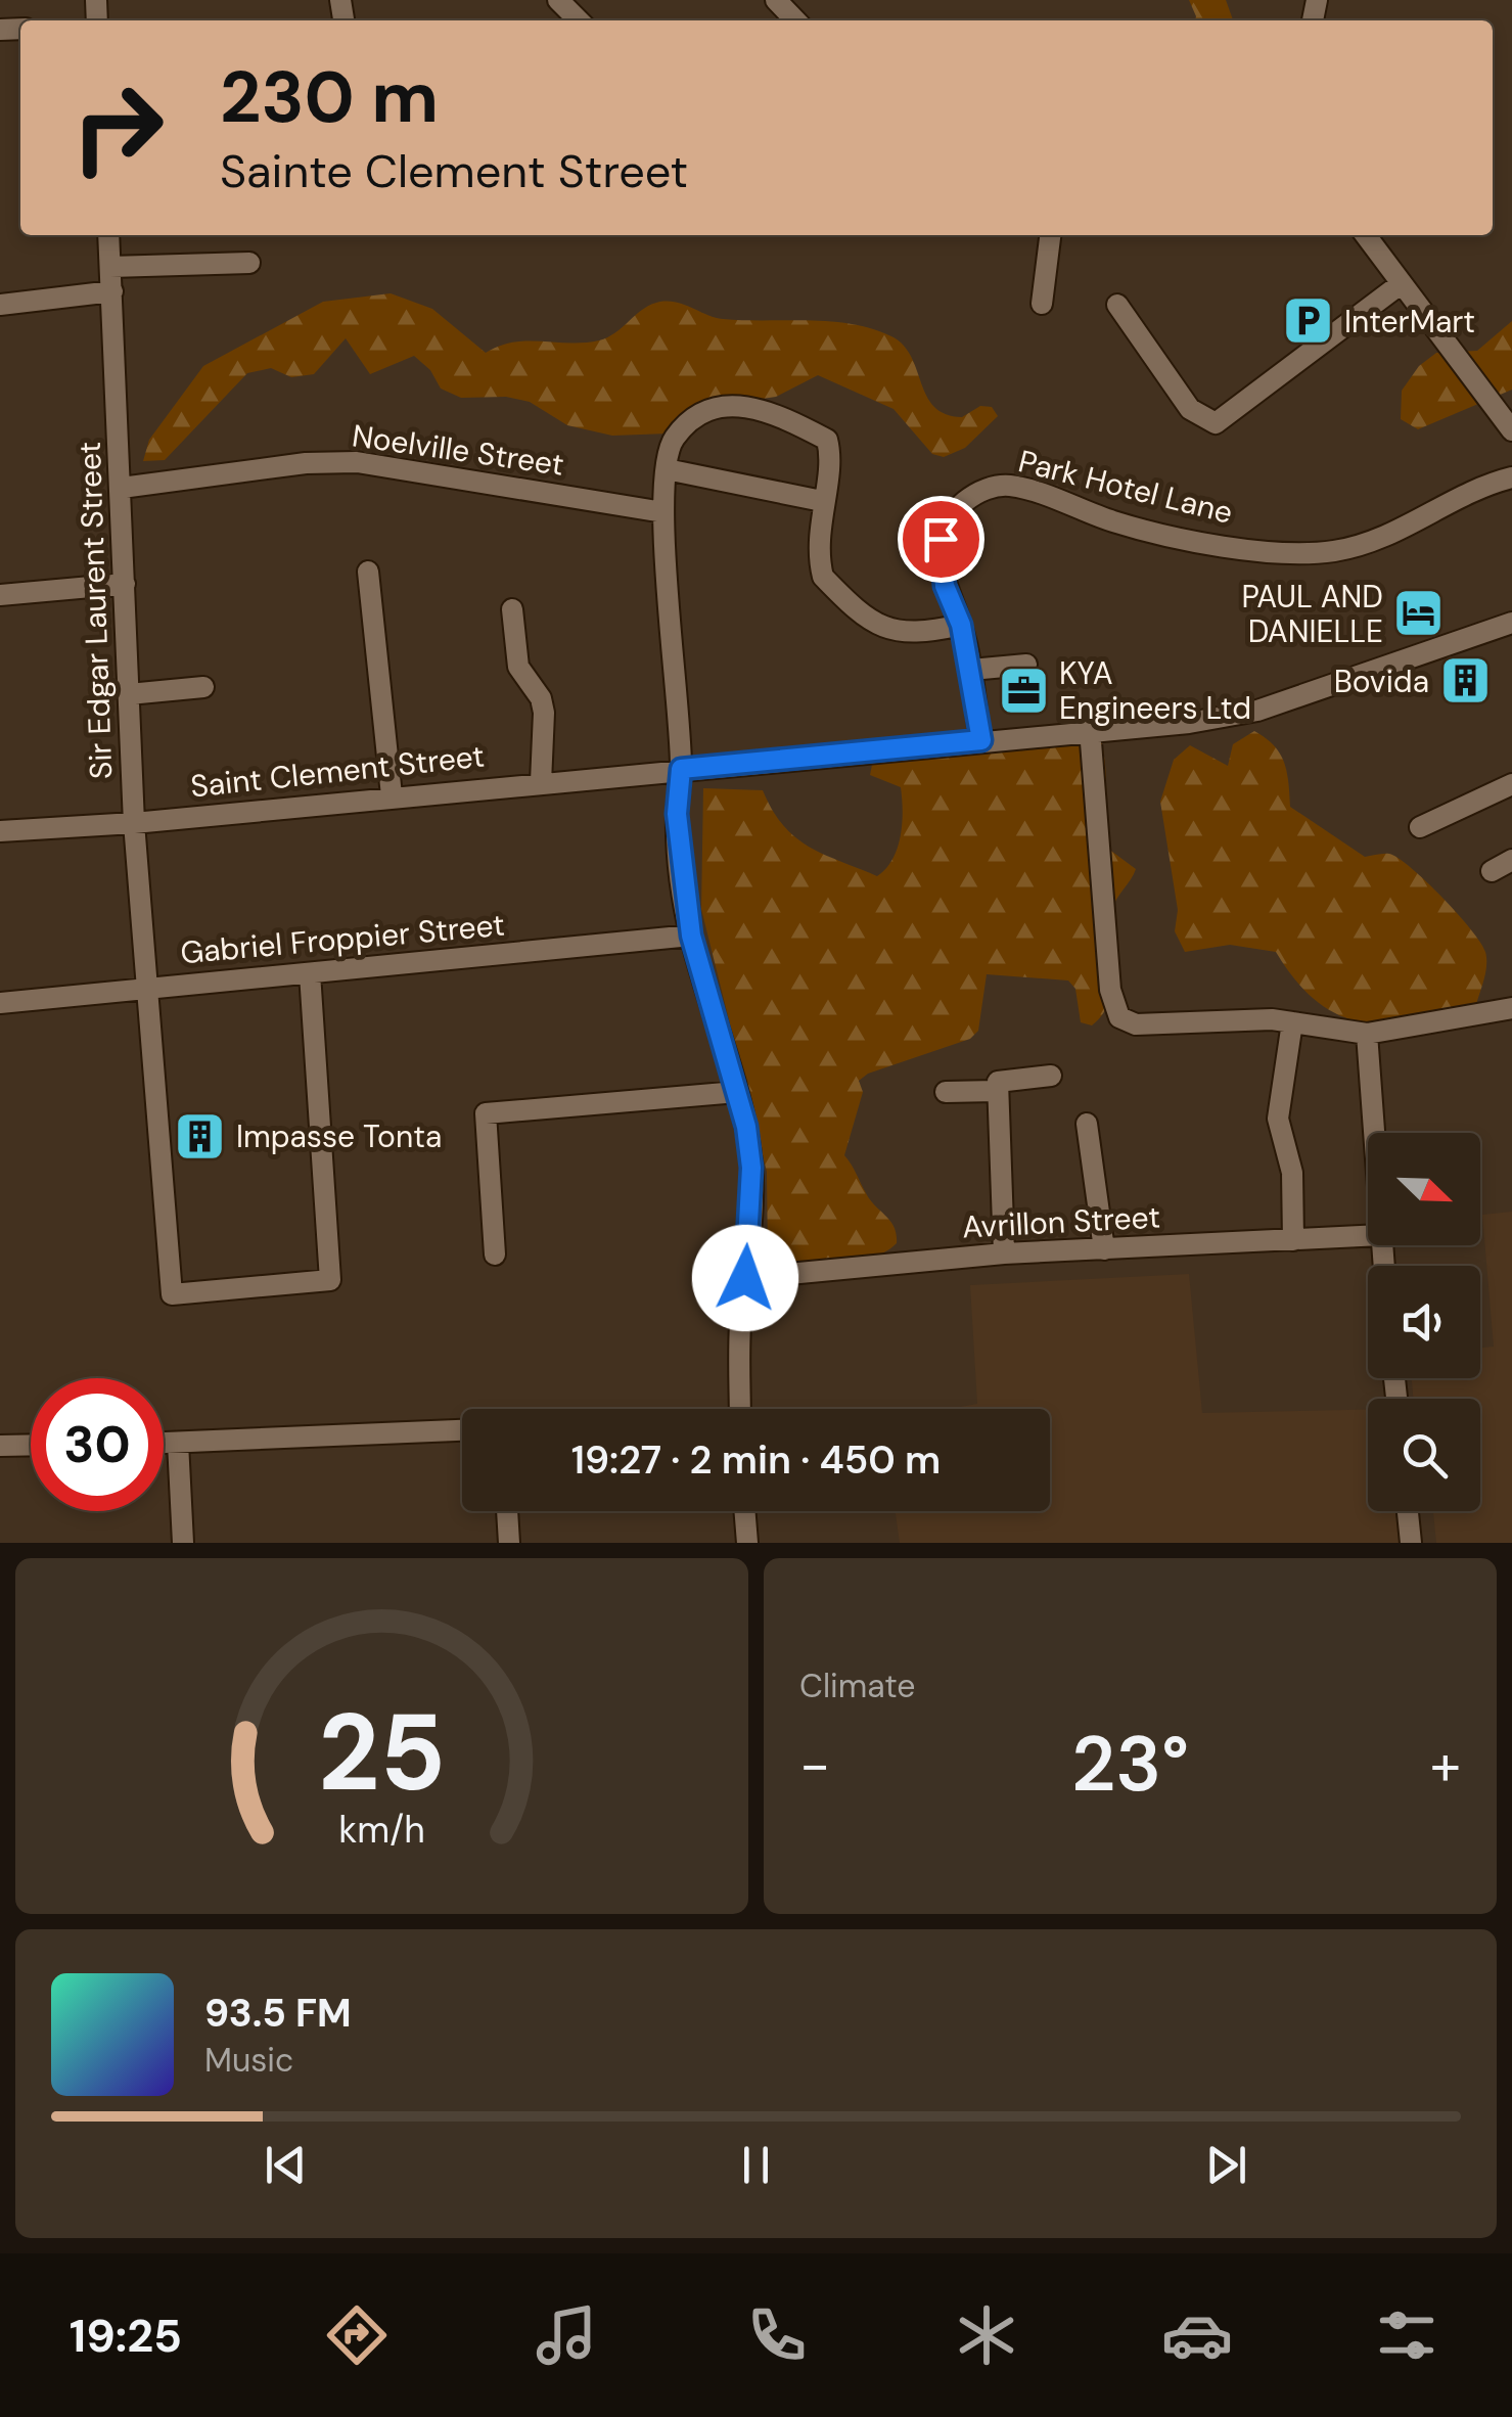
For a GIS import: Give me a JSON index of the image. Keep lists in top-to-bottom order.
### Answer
{
  "streets": {
    "street": [
      "Noelville Street",
      "Park Hotel Lane",
      "Sir Edgar Laurent Street",
      "Saint Clement Street",
      "Gabriel Froppier Street",
      "Avrillon Street"
    ]
  },
  "crossings": [
    ["Noelville Street", "Sir Edgar Laurent Street"],
    ["Park Hotel Lane", "Saint Clement Street"],
    ["Sir Edgar Laurent Street", "Saint Clement Street"],
    ["Sir Edgar Laurent Street", "Gabriel Froppier Street"]
  ],
  "places": {
    "parking": ["InterMart"],
    "hotel": ["PAUL AND DANIELLE"],
    "building": ["Bovida", "Impasse Tonta"],
    "office": ["KYA Engineers Ltd"]
  },
  "north": "bottom right",
  "page": {
    "turn": ["230 m", "Sainte Clement Street"],
    "limit": "30",
    "trip": "19:27 · 2 min · 450 m",
    "tile": "Climate",
    "heat": ["−", "23°", "+"],
    "song": ["93.5 FM", "Music"],
    "tabs": "19:25",
    "gauge": ["25", "km/h"]
  }
}
